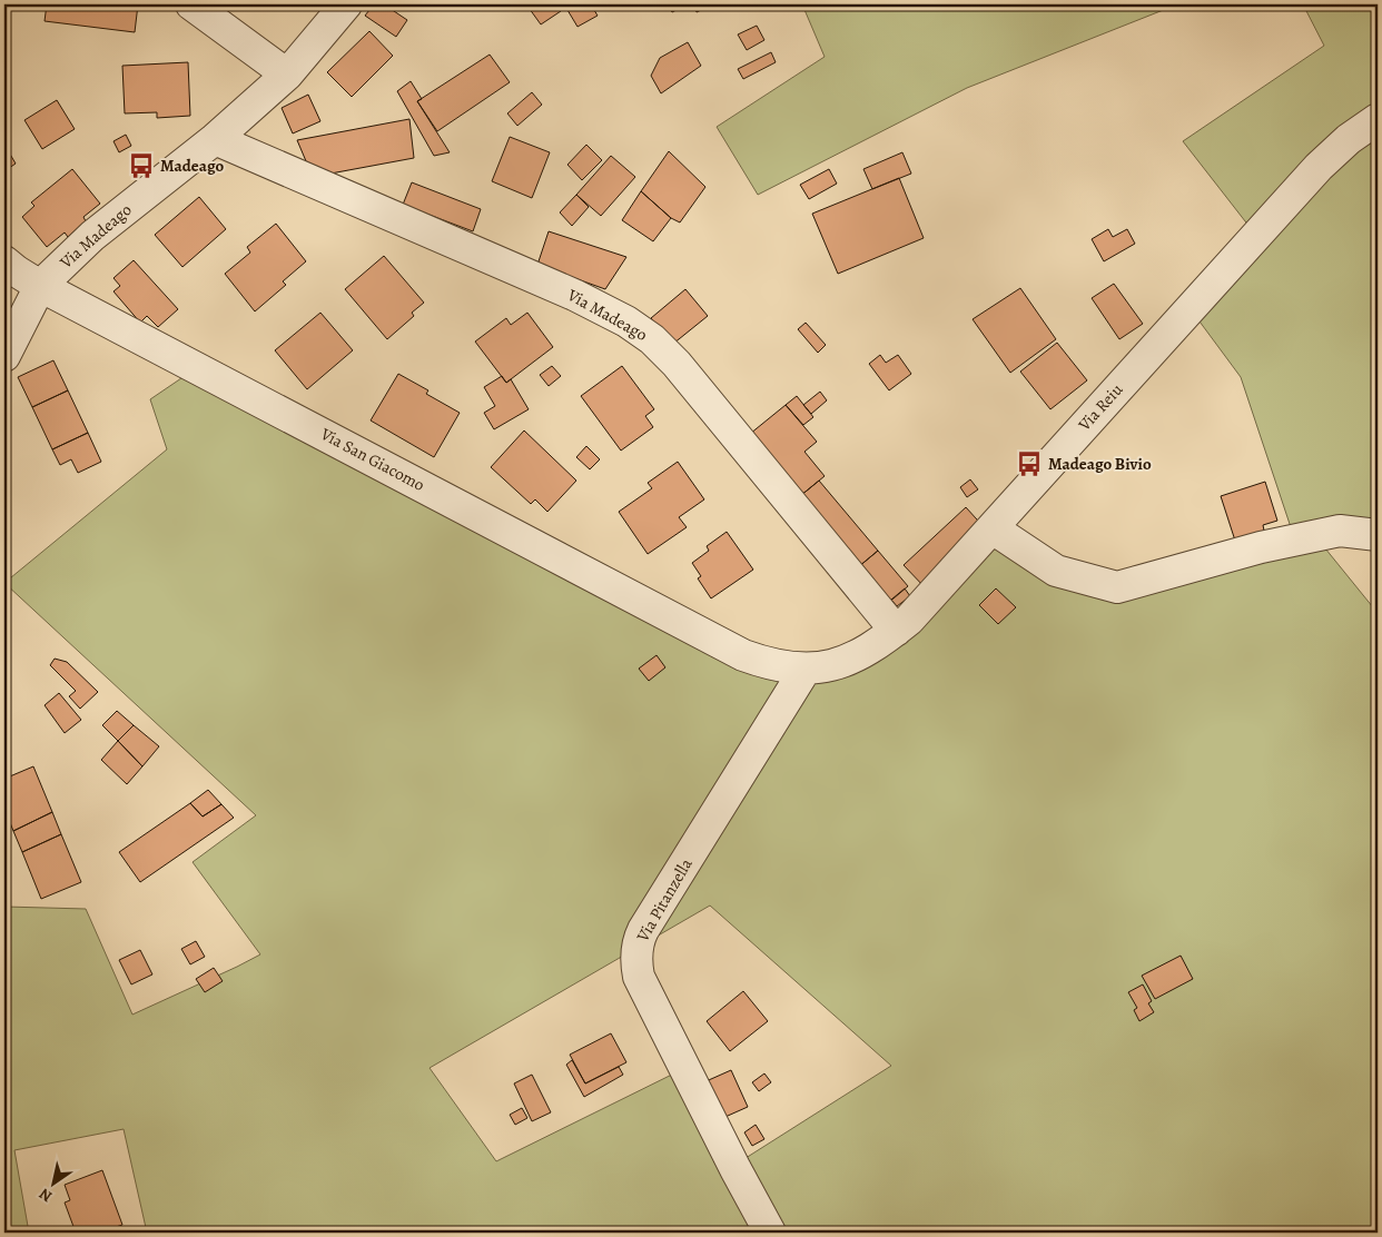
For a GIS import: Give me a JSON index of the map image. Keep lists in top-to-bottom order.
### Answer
{
  "streets": {
    "street": [
      "Via Madeago",
      "Via Reiu",
      "Via San Giacomo",
      "Via Pitanzella"
    ]
  },
  "crossings": [
    ["Via Madeago", "Via Reiu"],
    ["Via Madeago", "Via San Giacomo"],
    ["Via Reiu", "Via San Giacomo"],
    ["Via Reiu", "Via Pitanzella"]
  ],
  "places": {
    "bus stop": ["Madeago", "Madeago Bivio"]
  },
  "north": "bottom left"
}
